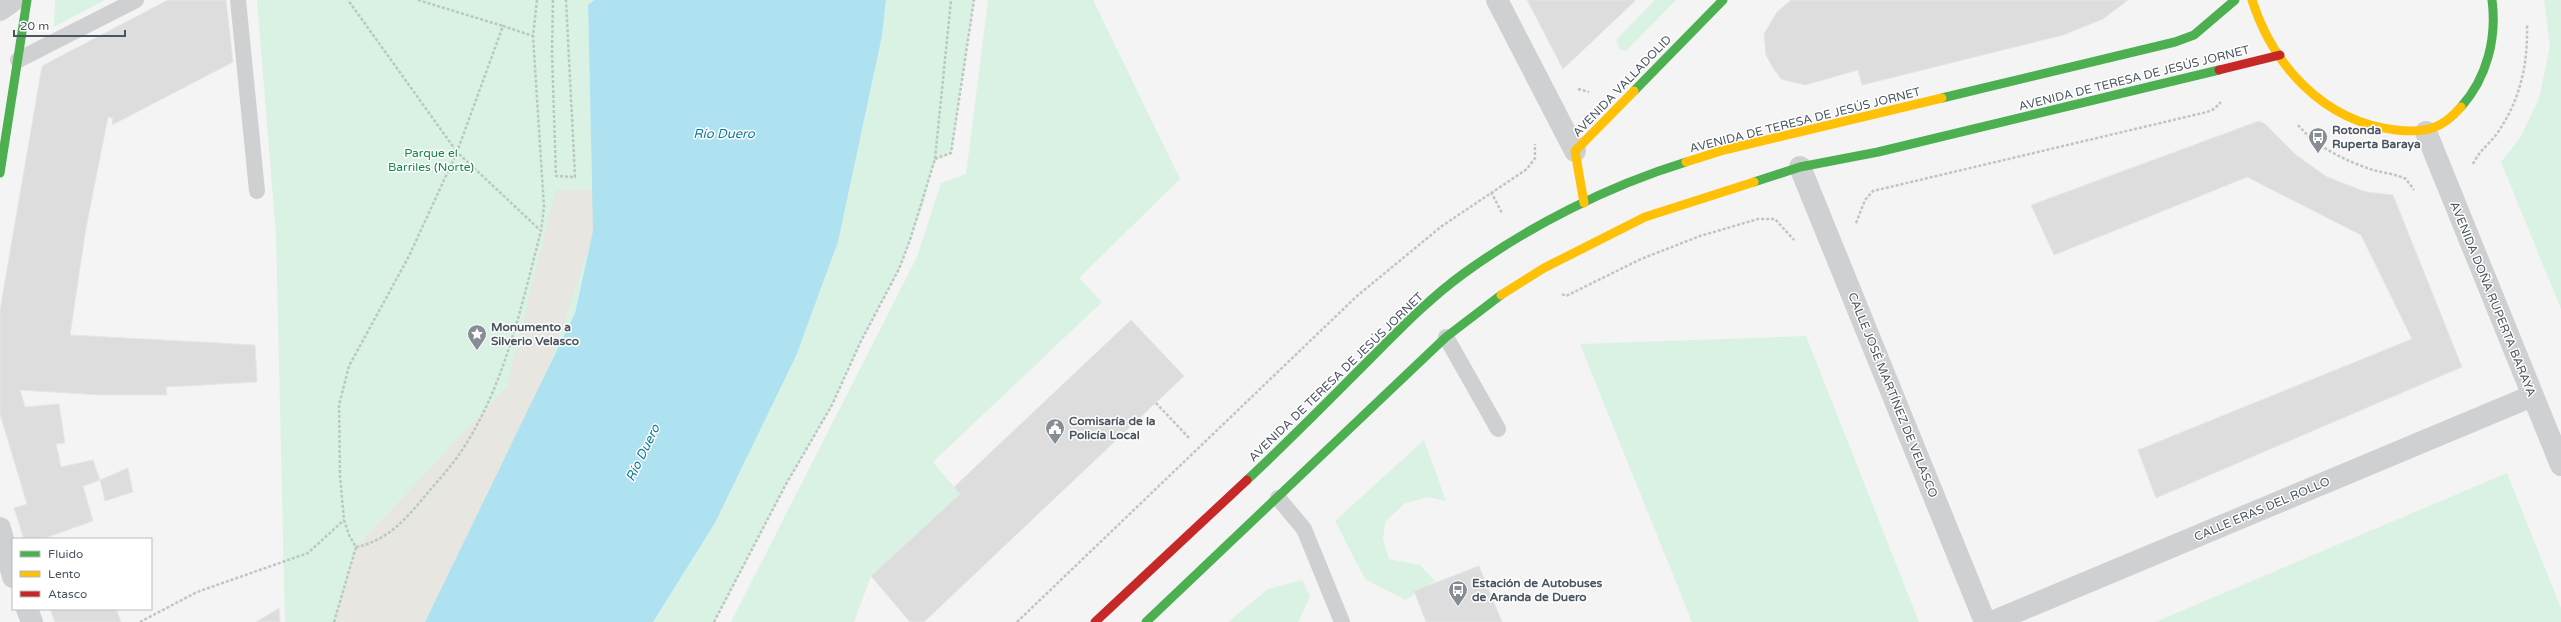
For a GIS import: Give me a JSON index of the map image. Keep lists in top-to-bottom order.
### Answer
{
  "streets": {
    "street": [
      "AVENIDA DE TERESA DE JESÚS JORNET",
      "AVENIDA VALLADOLID",
      "AVENIDA DOÑA RUPERTA BARAYA",
      "CALLE JOSÉ MARTÍNEZ DE VELASCO",
      "CALLE ERAS DEL ROLLO"
    ]
  },
  "crossings": [
    ["AVENIDA DE TERESA DE JESÚS JORNET", "AVENIDA VALLADOLID"],
    ["AVENIDA DE TERESA DE JESÚS JORNET", "CALLE JOSÉ MARTÍNEZ DE VELASCO"],
    ["AVENIDA DOÑA RUPERTA BARAYA", "CALLE ERAS DEL ROLLO"]
  ],
  "water": ["Río Duero"],
  "parks": ["Parque el Barriles (Norte)"],
  "places": {
    "bus stop": ["Rotonda Ruperta Baraya", "Estación de Autobuses de Aranda de Duero"],
    "place": ["Monumento a Silverio Velasco"],
    "public building": ["Comisaría de la Policía Local"]
  },
  "legend": ["Fluido", "Lento", "Atasco"],
  "scale_bar": "20 m"
}
